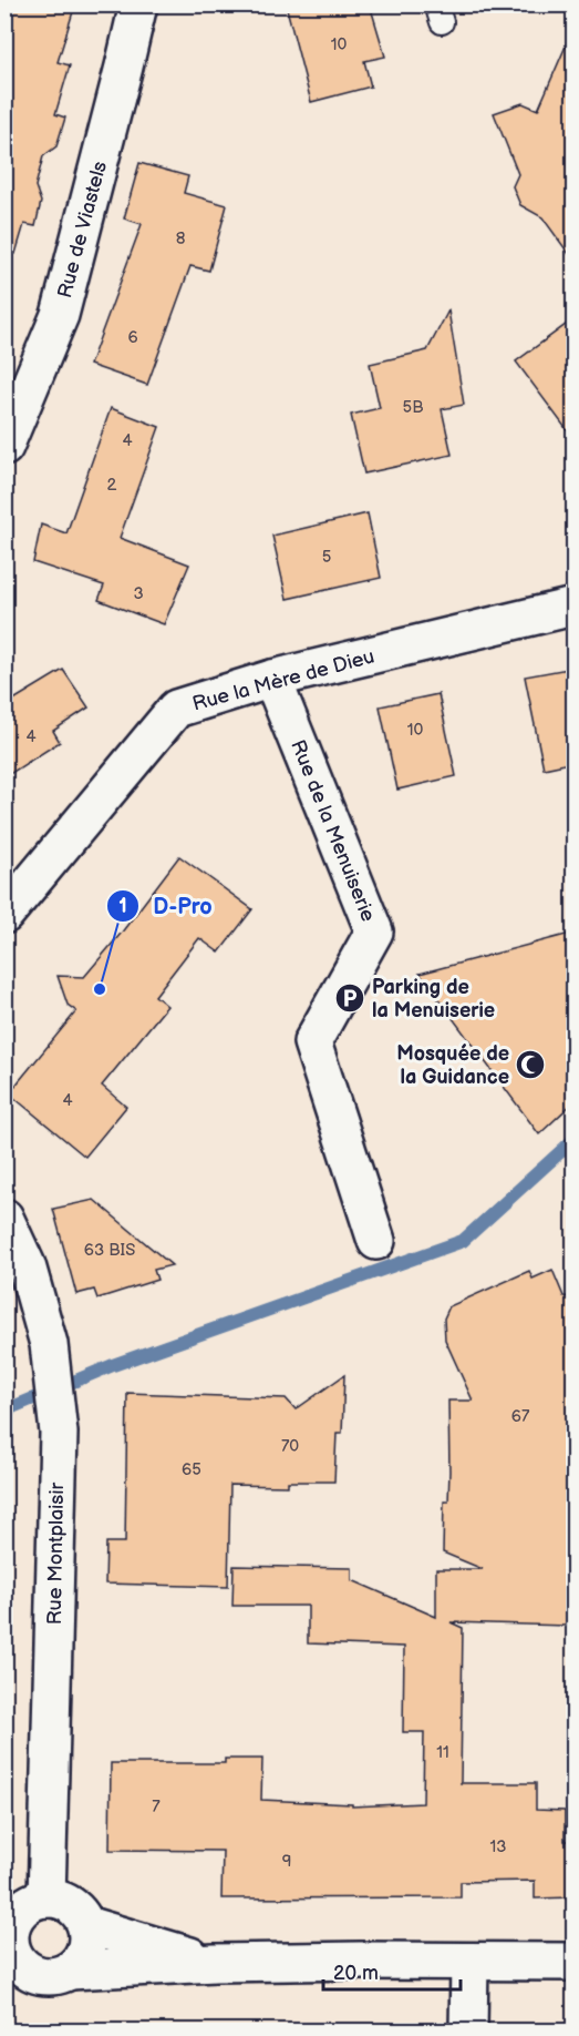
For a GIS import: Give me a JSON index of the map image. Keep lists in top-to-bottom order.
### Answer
{
  "streets": {
    "street": [
      "Rue de Viastels",
      "Rue la Mère de Dieu",
      "Rue de la Menuiserie",
      "Rue Montplaisir"
    ]
  },
  "crossings": [
    ["Rue la Mère de Dieu", "Rue de la Menuiserie"]
  ],
  "places": {
    "other": ["D-Pro"],
    "parking": ["Parking de la Menuiserie"],
    "mosque": ["Mosquée de la Guidance"]
  },
  "house_numbers": [
    "10",
    "8",
    "6",
    "5B",
    "4",
    "2",
    "5",
    "3",
    "10",
    "4",
    "4",
    "63 BIS",
    "67",
    "70",
    "65",
    "11",
    "7",
    "13",
    "9"
  ],
  "scale_bar": "20 m"
}
